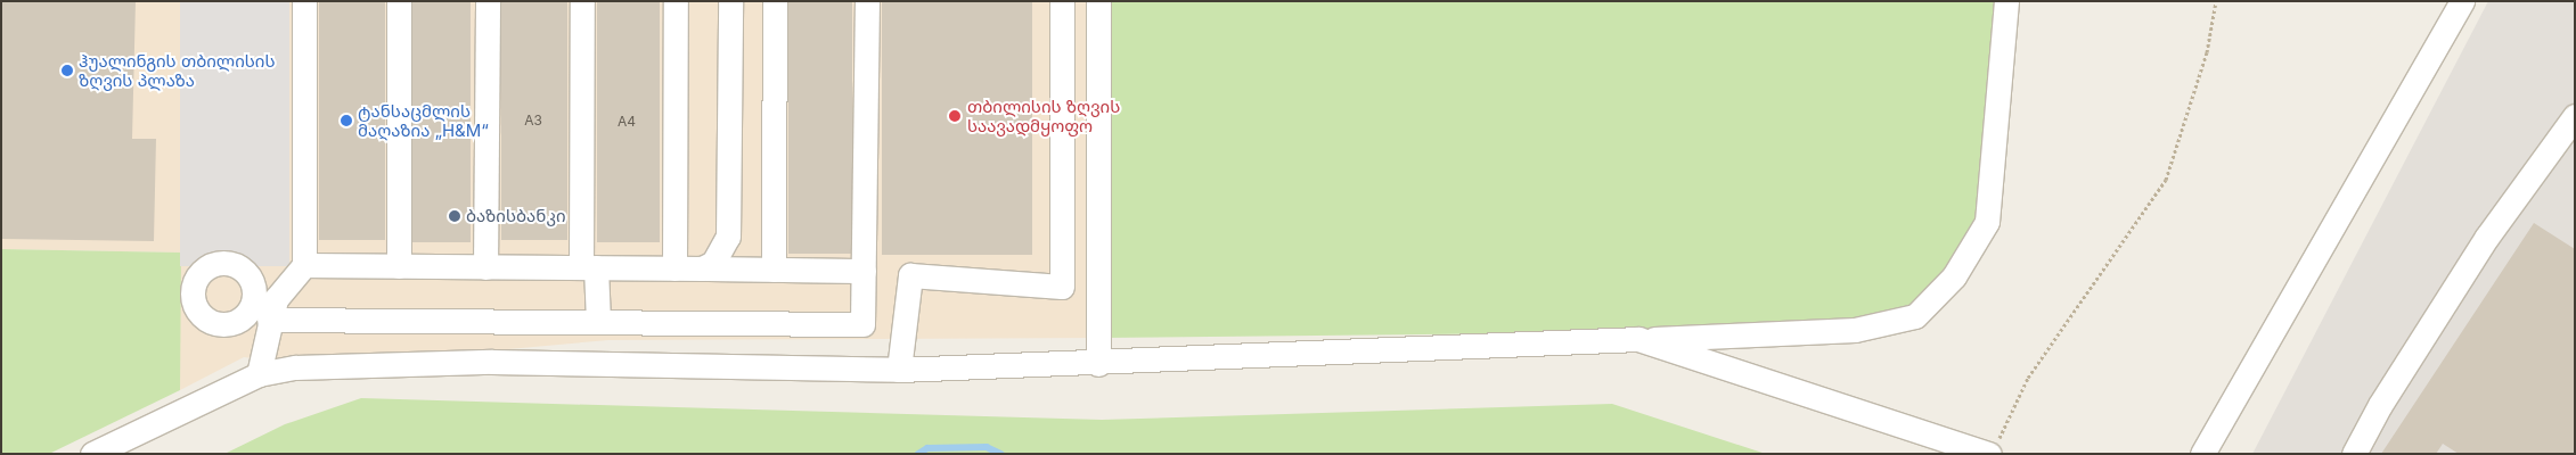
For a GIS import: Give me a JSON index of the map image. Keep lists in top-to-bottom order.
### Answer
{
  "places": [
    "ჰუალინგის თბილისის ზღვის პლაზა",
    "თბილისის ზღვის საავადმყოფო",
    "ტანსაცმლის მაღაზია „H&M“",
    "ბაზისბანკი"
  ],
  "house_numbers": ["A3", "A4"]
}
